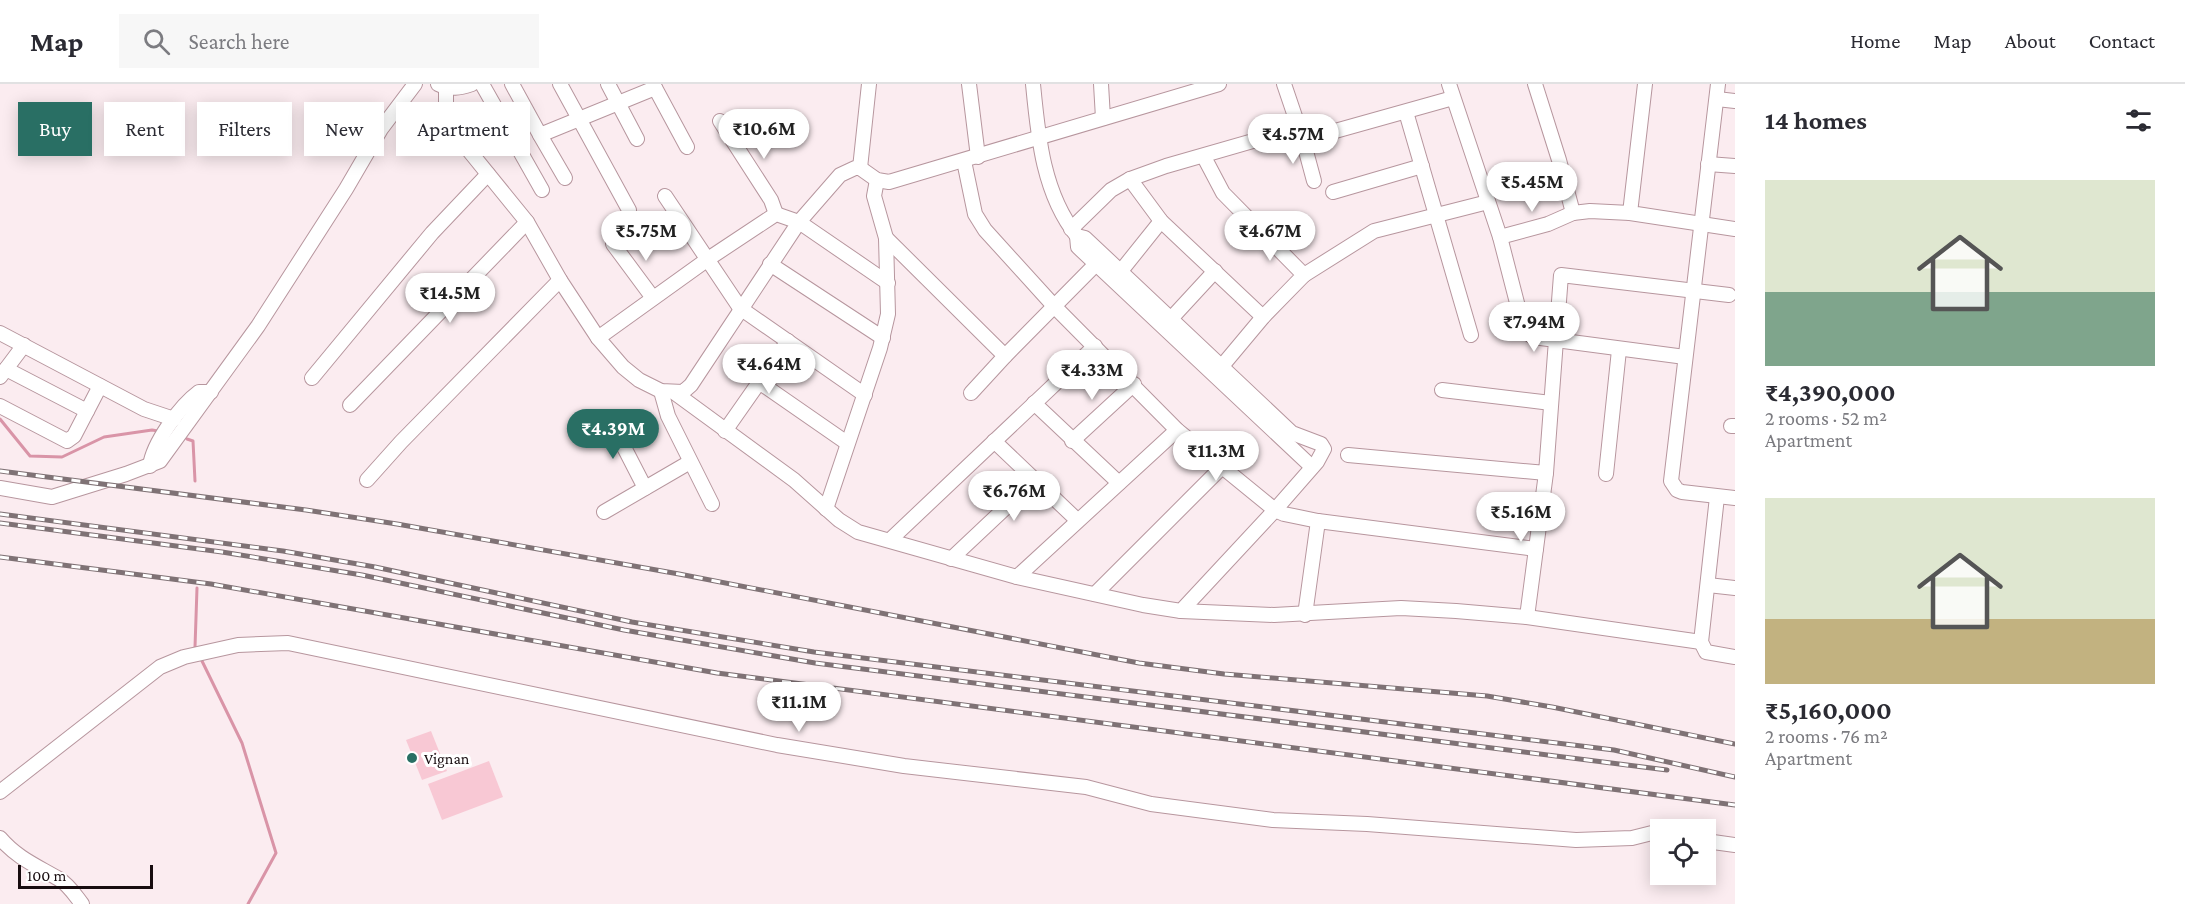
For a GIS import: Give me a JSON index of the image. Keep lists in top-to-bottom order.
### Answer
{
  "places": ["Vignan"],
  "scale_bar": "100 m",
  "page": {
    "header": "Map",
    "search": "Search here",
    "nav": [
      "Home",
      "Map",
      "About",
      "Contact"
    ],
    "heading": "14 homes",
    "chip": [
      "Buy",
      "Rent",
      "Filters",
      "New",
      "Apartment"
    ],
    "price": [
      "₹10.6M",
      "₹4.57M",
      "₹5.45M",
      "₹5.75M",
      "₹4.67M",
      "₹14.5M",
      "₹7.94M",
      "₹4.64M",
      "₹4.33M",
      "₹4.39M",
      "₹11.3M",
      "₹6.76M",
      "₹5.16M",
      "₹11.1M"
    ],
    "list": [
      {
        "name": "₹4,390,000",
        "note": "2 rooms · 52 m² · Apartment"
      },
      {
        "name": "₹5,160,000",
        "note": "2 rooms · 76 m² · Apartment"
      }
    ],
    "scale": "100 m"
  }
}
